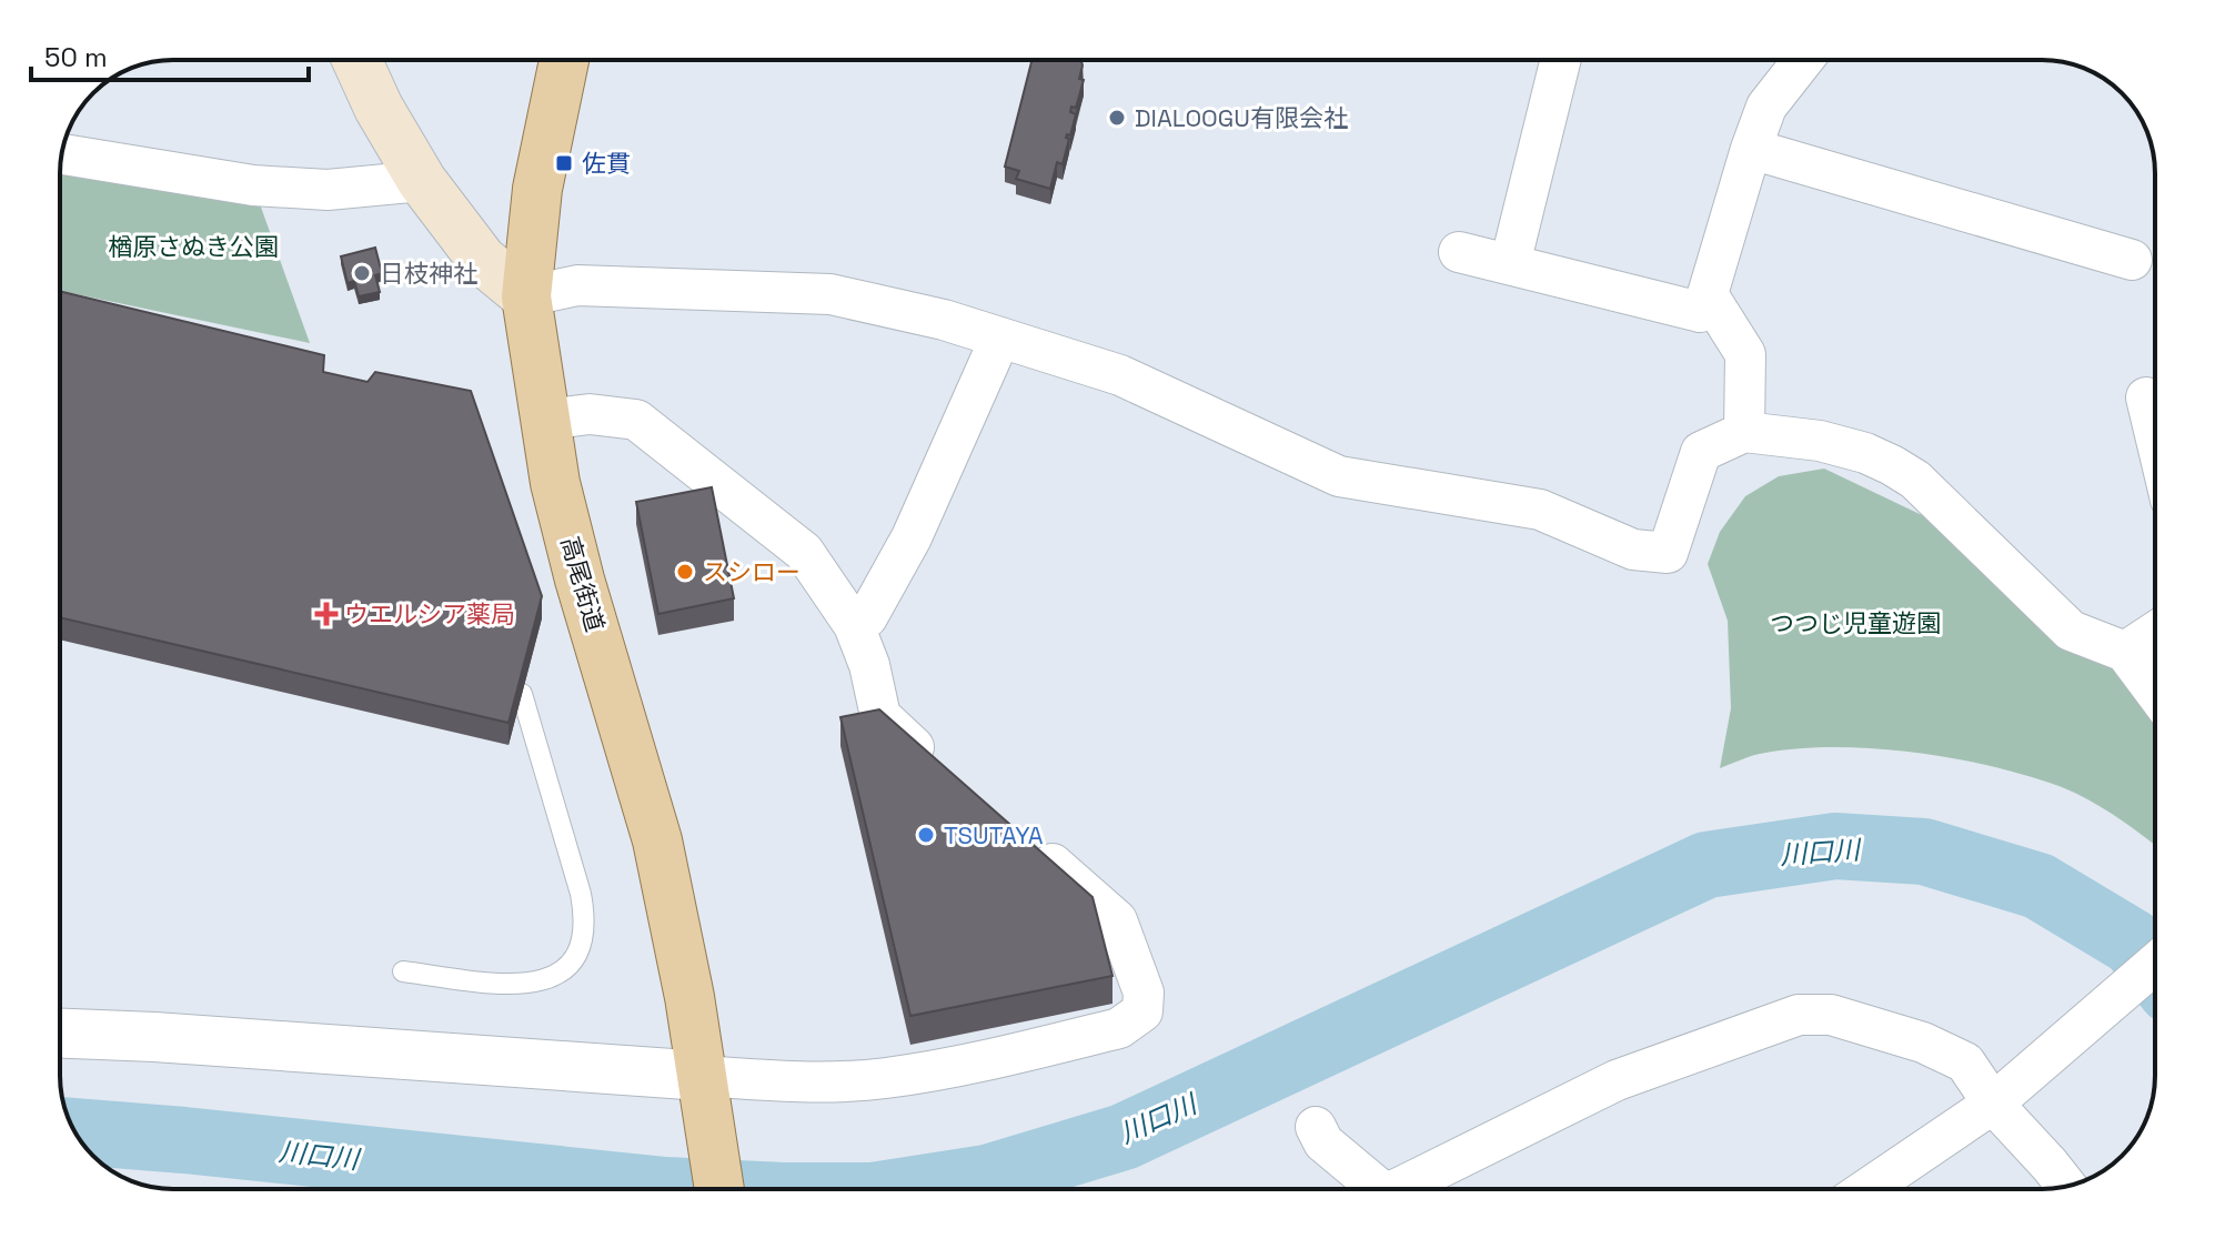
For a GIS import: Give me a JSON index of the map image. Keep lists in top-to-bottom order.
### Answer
{
  "streets": {
    "main road": ["高尾街道"]
  },
  "water": ["川口川"],
  "parks": ["楢原さぬき公園", "つつじ児童遊園"],
  "places": {
    "other": [
      "DIALOOGU有限会社",
      "日枝神社",
      "スシロー",
      "TSUTAYA"
    ],
    "transit": ["佐貫"],
    "health": ["ウエルシア薬局"]
  },
  "scale_bar": "50 m"
}
